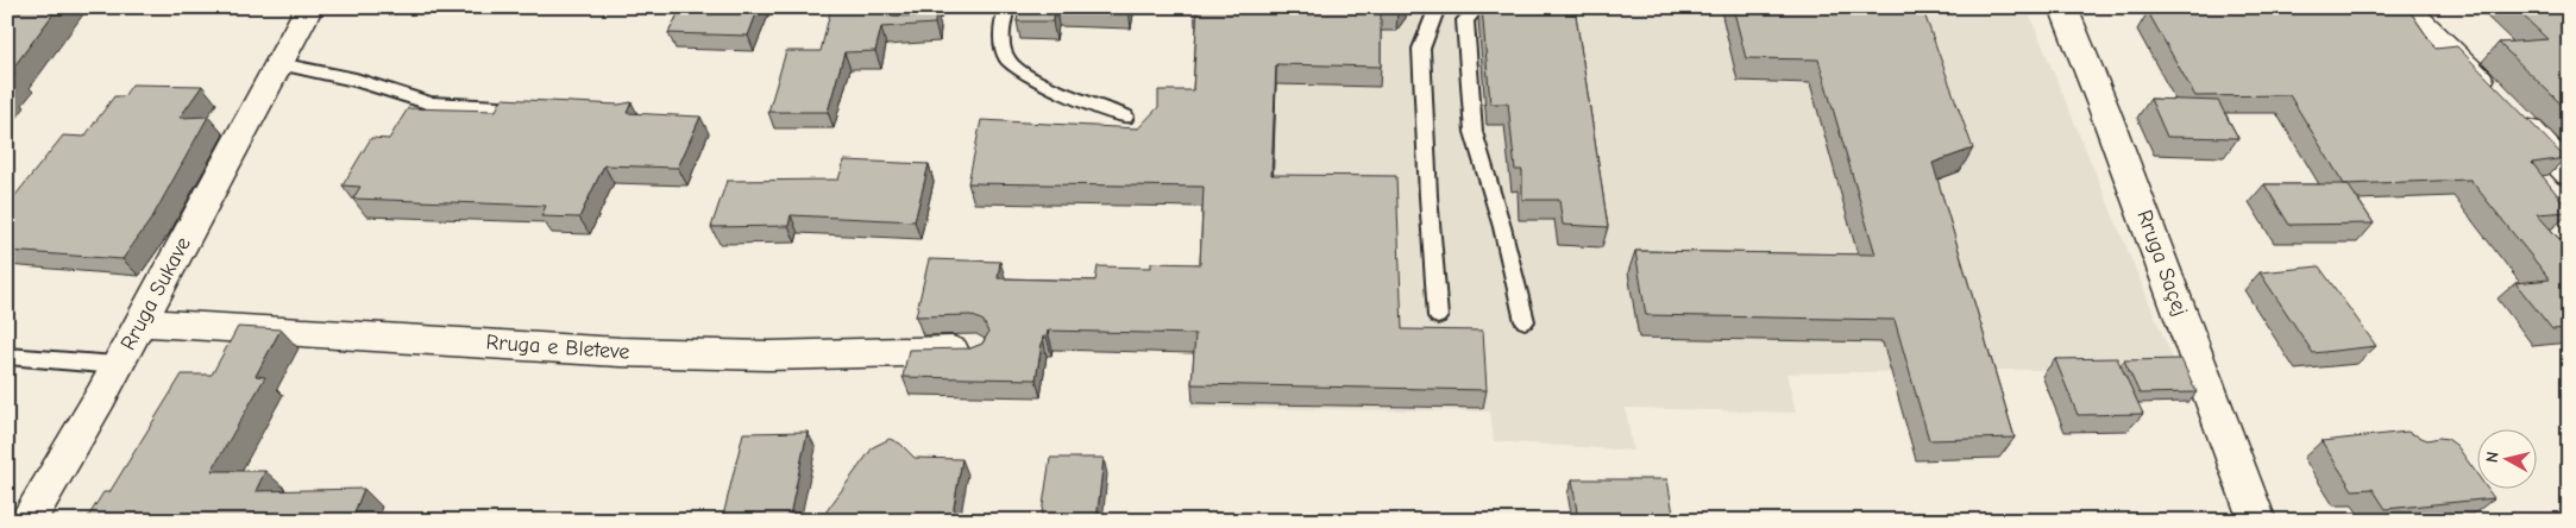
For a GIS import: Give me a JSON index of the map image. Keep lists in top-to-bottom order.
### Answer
{
  "streets": {
    "street": ["Rruga Saçej", "Rruga Sukave", "Rruga e Bleteve"]
  },
  "crossings": [
    ["Rruga Sukave", "Rruga e Bleteve"]
  ],
  "north": "left"
}
